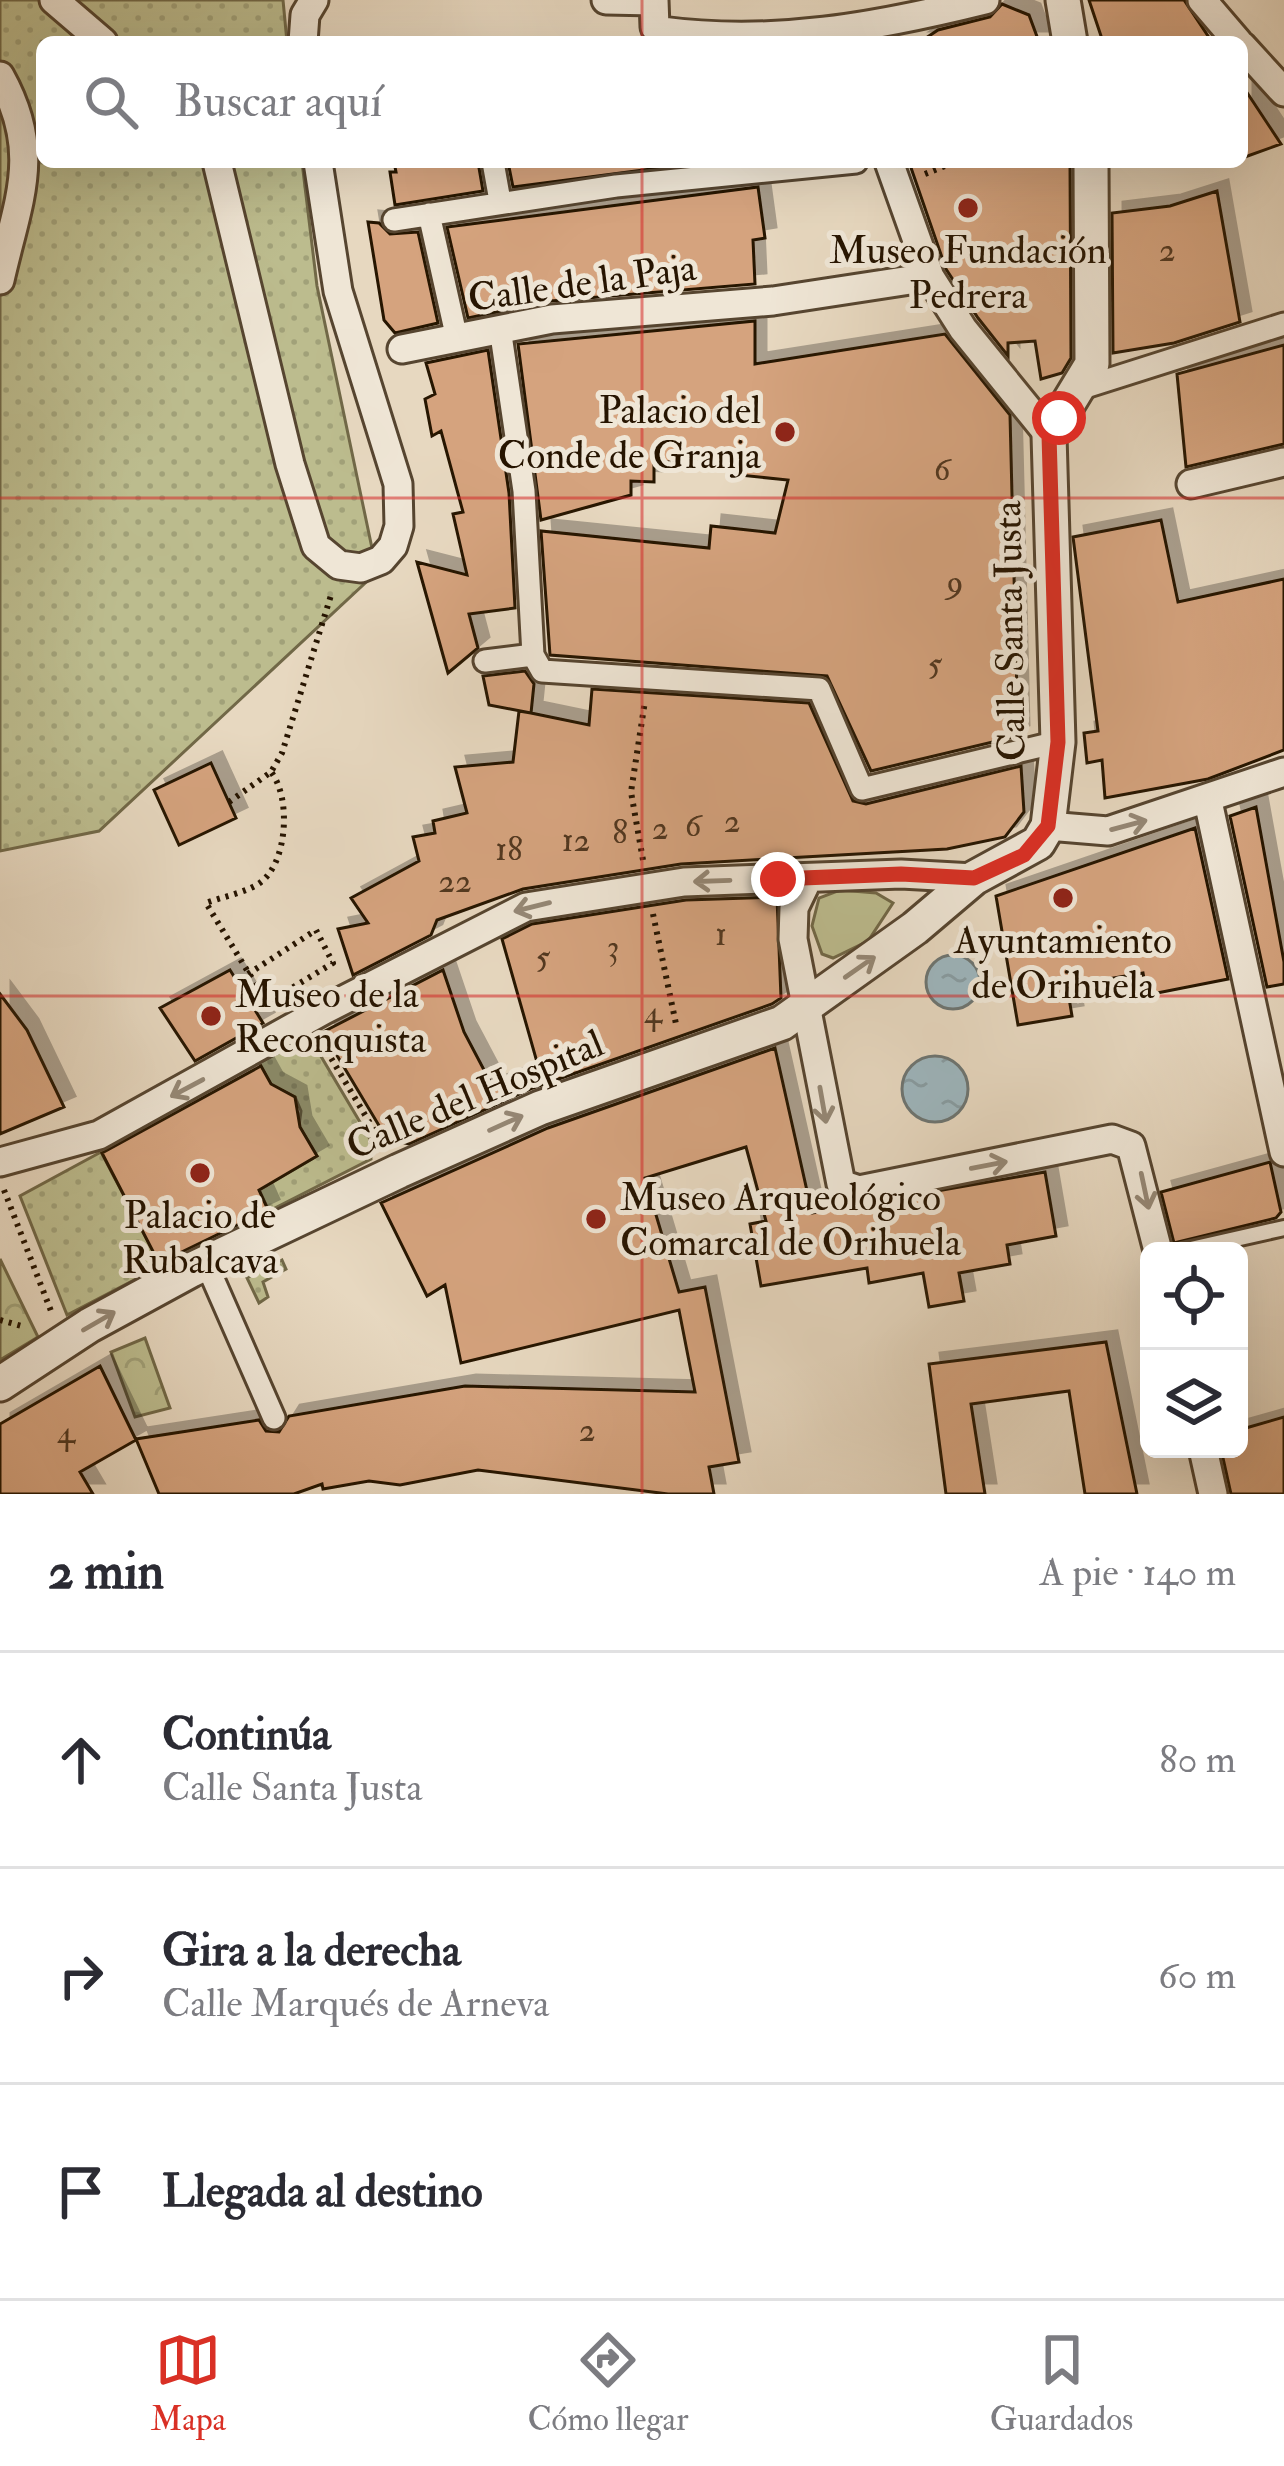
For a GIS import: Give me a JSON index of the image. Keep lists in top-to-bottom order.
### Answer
{
  "streets": {
    "street": ["Calle de la Paja", "Calle Santa Justa", "Calle del Hospital"]
  },
  "crossings": [
    ["Calle Santa Justa", "Calle del Hospital"]
  ],
  "places": [
    "Museo Fundación Pedrera",
    "Palacio del Conde de Granja",
    "Ayuntamiento de Orihuela",
    "Museo de la Reconquista",
    "Palacio de Rubalcava",
    "Museo Arqueológico Comarcal de Orihuela"
  ],
  "house_numbers": [
    "2",
    "6",
    "9",
    "5",
    "2",
    "6",
    "2",
    "8",
    "12",
    "18",
    "22",
    "1",
    "3",
    "5",
    "4",
    "2",
    "4"
  ],
  "page": {
    "search": "Buscar aquí",
    "heading": ["2 min", "A pie · 140 m"],
    "list": [
      ["Continúa", "Calle Santa Justa", "80 m"],
      ["Gira a la derecha", "Calle Marqués de Arneva", "60 m"],
      "Llegada al destino"
    ],
    "nav": ["Mapa", "Cómo llegar", "Guardados"]
  }
}
